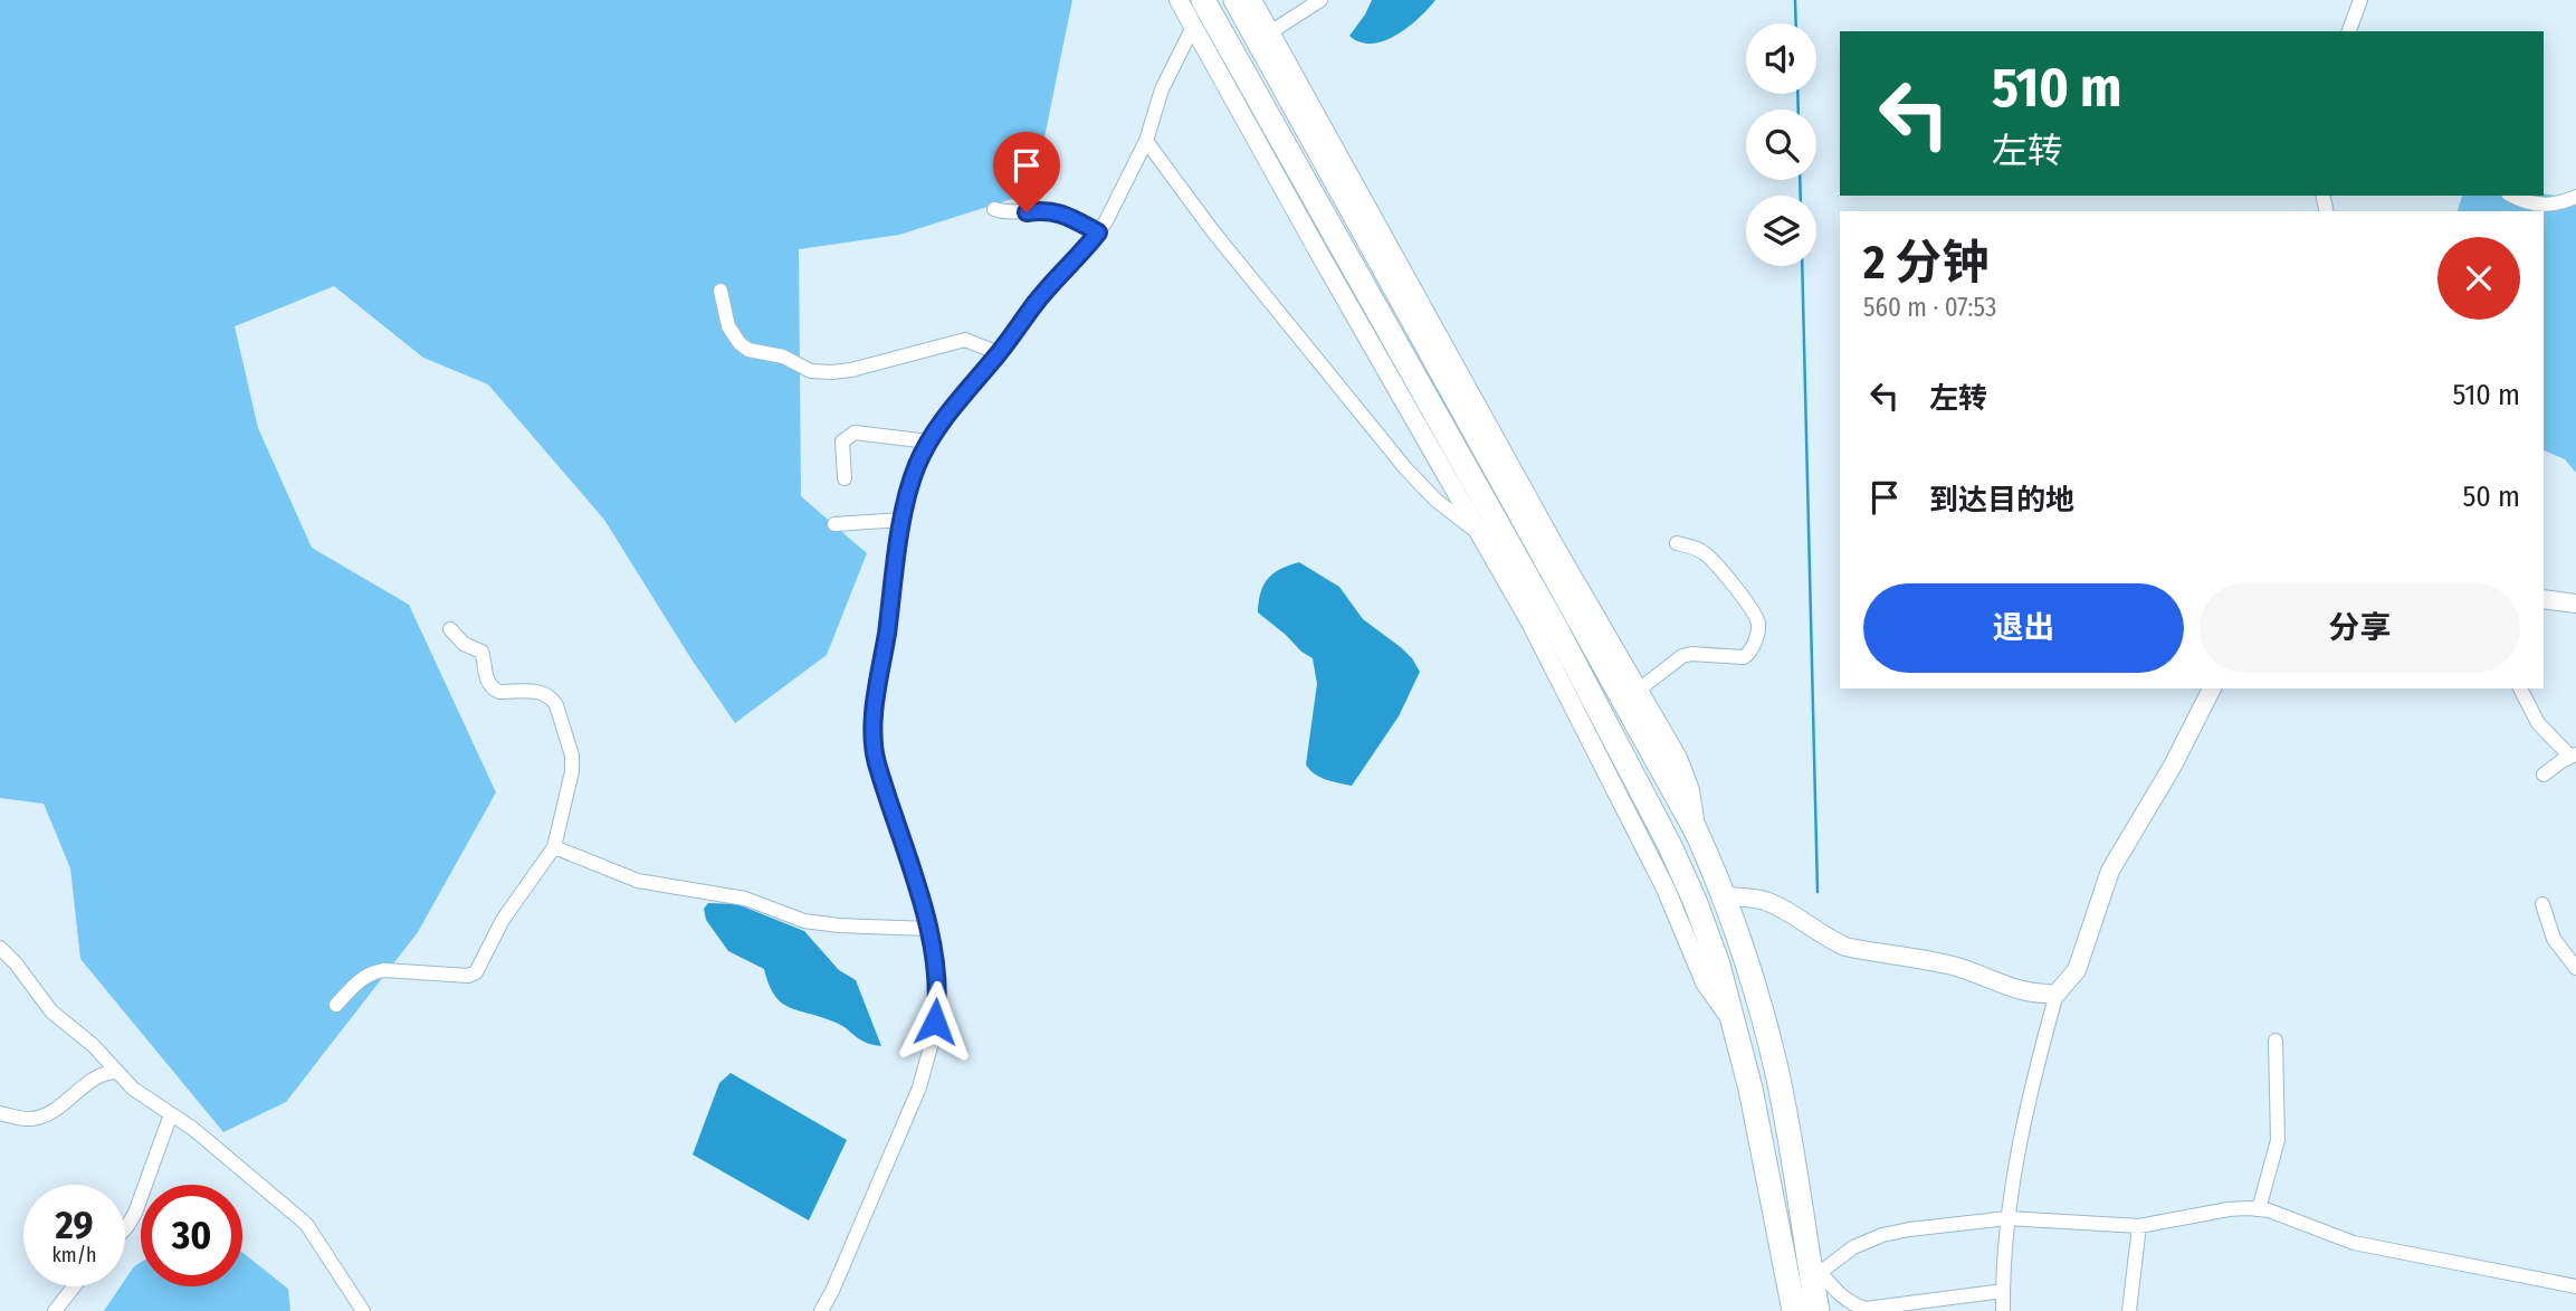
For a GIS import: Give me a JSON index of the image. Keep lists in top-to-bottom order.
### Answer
{
  "page": {
    "turn": ["510 m", "左转"],
    "heading": ["2 分钟", "560 m · 07:53"],
    "list": [
      {
        "name": "左转",
        "value": "510 m"
      },
      {
        "name": "到达目的地",
        "value": "50 m"
      }
    ],
    "buttons": ["退出", "分享"],
    "speed": "29 km/h",
    "limit": "30"
  }
}
